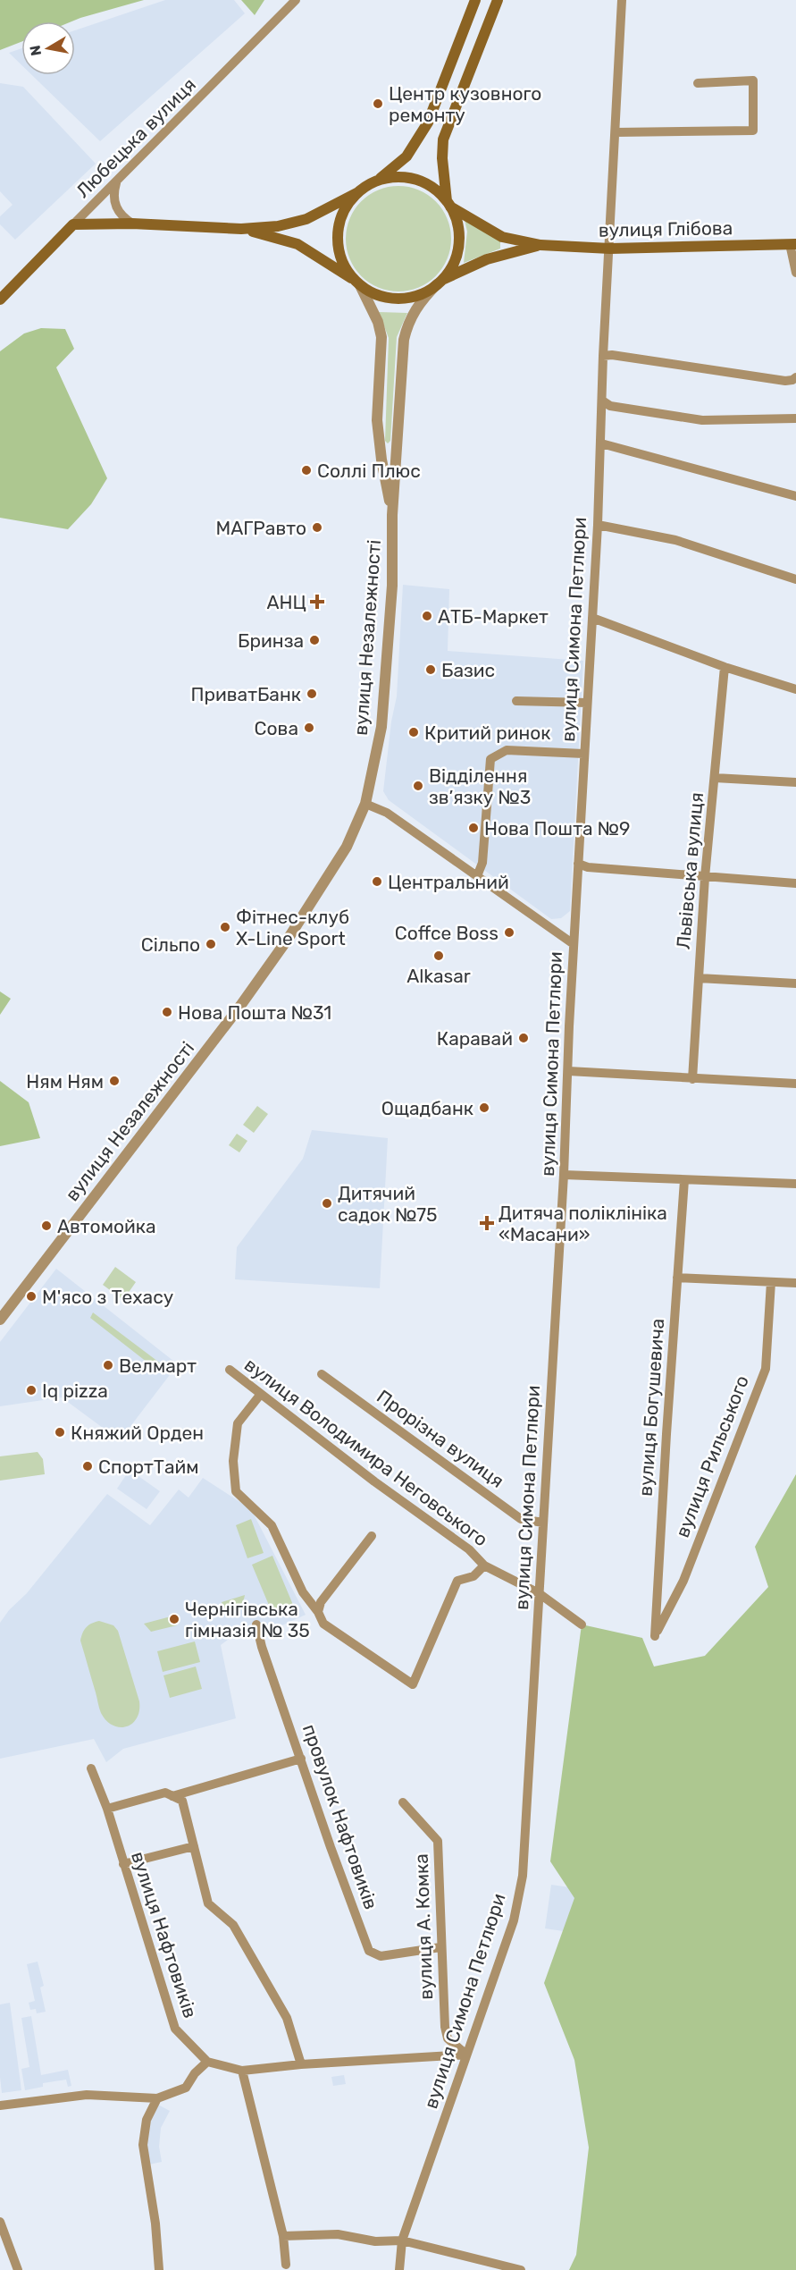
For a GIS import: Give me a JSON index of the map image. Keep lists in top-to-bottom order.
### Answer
{
  "streets": {
    "main road": ["Любецька вулиця", "вулиця Глібова", "вулиця Незалежності"],
    "street": [
      "вулиця Симона Петлюри",
      "Львівська вулиця",
      "вулиця Богушевича",
      "Прорізна вулиця",
      "вулиця Володимира Неговського",
      "вулиця Рильського",
      "провулок Нафтовиків",
      "вулиця А. Комка",
      "вулиця Нафтовиків"
    ]
  },
  "crossings": [
    ["вулиця Глібова", "вулиця Симона Петлюри"],
    ["вулиця Глібова", "вулиця Незалежності"],
    ["вулиця Симона Петлюри", "Прорізна вулиця"],
    ["вулиця Симона Петлюри", "вулиця Володимира Неговського"],
    ["вулиця Симона Петлюри", "вулиця А. Комка"],
    ["вулиця Богушевича", "вулиця Рильського"],
    ["провулок Нафтовиків", "вулиця А. Комка"]
  ],
  "places": {
    "other": [
      "Центр кузовного ремонту",
      "Соллі Плюс",
      "МАГРавто",
      "АТБ-Маркет",
      "Бринза",
      "Базис",
      "ПриватБанк",
      "Сова",
      "Критий ринок",
      "Відділення зв’язку №3",
      "Нова Пошта №9",
      "Центральний",
      "Фітнес-клуб X-Line Sport",
      "Coffce Boss",
      "Сільпо",
      "Alkasar",
      "Нова Пошта №31",
      "Каравай",
      "Ням Ням",
      "Ощадбанк",
      "Дитячий садок №75",
      "Автомойка",
      "М'ясо з Техасу",
      "Велмарт",
      "Iq pizza",
      "Княжий Орден",
      "СпортТайм",
      "Чернігівська гімназія № 35"
    ],
    "health": ["АНЦ", "Дитяча поліклініка «Масани»"]
  },
  "north": "left"
}
